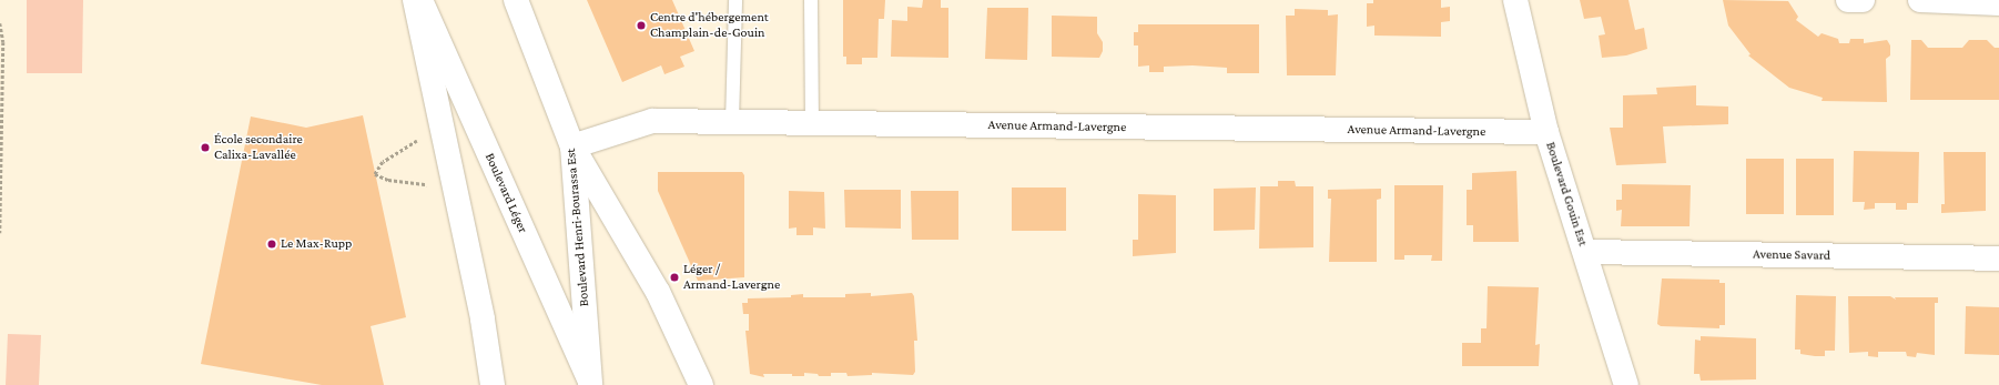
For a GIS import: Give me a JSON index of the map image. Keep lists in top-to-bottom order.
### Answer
{
  "streets": {
    "street": [
      "Avenue Armand-Lavergne",
      "Boulevard Léger",
      "Boulevard Gouin Est",
      "Boulevard Henri-Bourassa Est",
      "Avenue Savard"
    ]
  },
  "crossings": [
    ["Avenue Armand-Lavergne", "Boulevard Gouin Est"],
    ["Avenue Armand-Lavergne", "Boulevard Henri-Bourassa Est"],
    ["Boulevard Léger", "Boulevard Henri-Bourassa Est"],
    ["Boulevard Gouin Est", "Avenue Savard"]
  ],
  "places": [
    "Centre d'hébergement Champlain-de-Gouin",
    "École secondaire Calixa-Lavallée",
    "Le Max-Rupp",
    "Léger / Armand-Lavergne"
  ]
}
